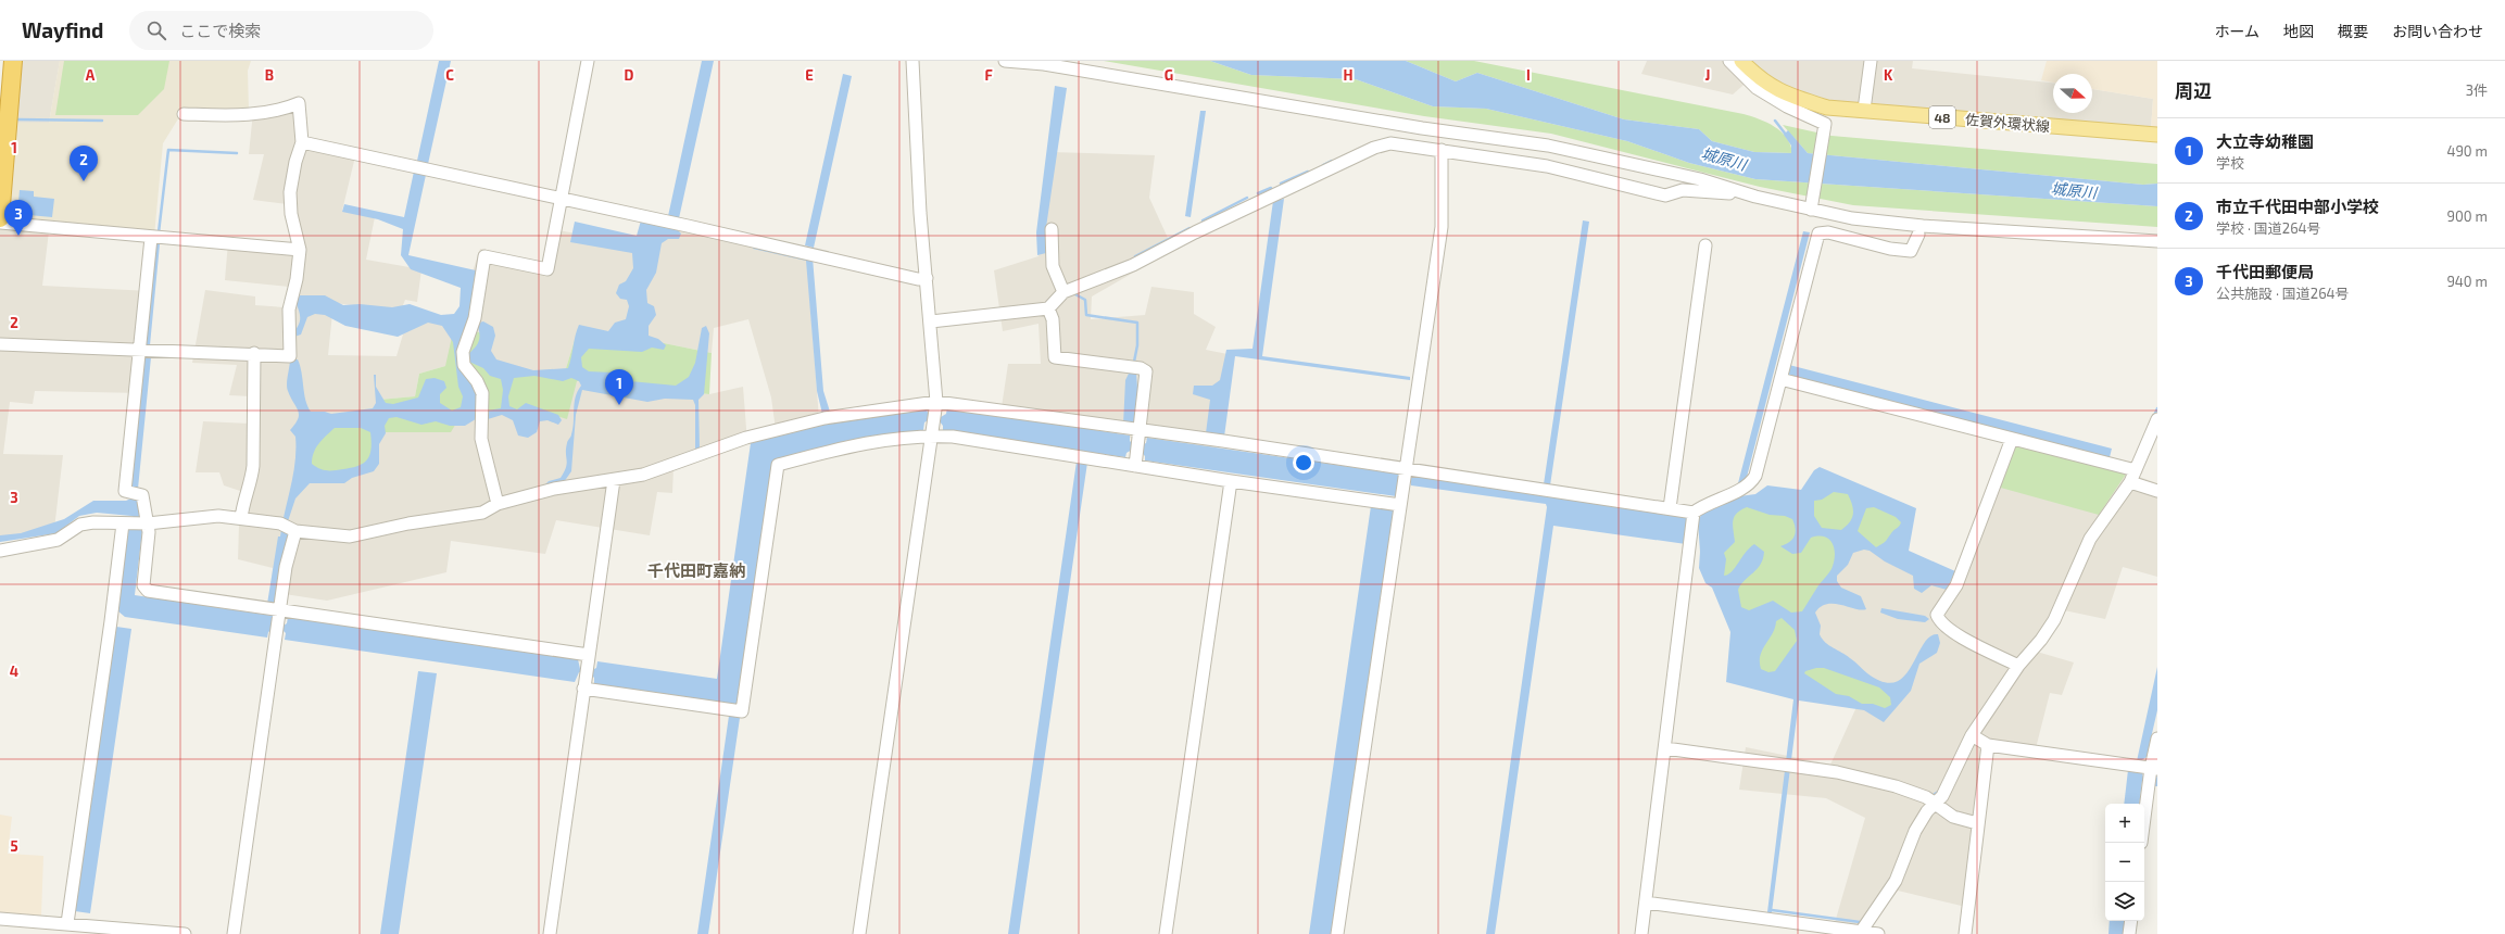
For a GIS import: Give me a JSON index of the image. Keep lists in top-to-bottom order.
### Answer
{
  "streets": {
    "main road": ["48", "佐賀外環状線"]
  },
  "districts": ["千代田町嘉納"],
  "water": ["城原川"],
  "north": "right",
  "page": {
    "header": "Wayfind",
    "search": "ここで検索",
    "nav": [
      "ホーム",
      "地図",
      "概要",
      "お問い合わせ"
    ],
    "heading": ["周辺", "3件"],
    "list": [
      {
        "mark": "1",
        "name": "大立寺幼稚園",
        "note": "学校",
        "value": "490 m"
      },
      {
        "mark": "2",
        "name": "市立千代田中部小学校",
        "note": "学校 · 国道264号",
        "value": "900 m"
      },
      {
        "mark": "3",
        "name": "千代田郵便局",
        "note": "公共施設 · 国道264号",
        "value": "940 m"
      }
    ],
    "pins": ["2", "3", "1"],
    "map_buttons": ["+", "−"]
  },
  "grid": {
    "columns": [
      "A",
      "B",
      "C",
      "D",
      "E",
      "F",
      "G",
      "H",
      "I",
      "J",
      "K"
    ],
    "rows": [
      "1",
      "2",
      "3",
      "4",
      "5"
    ]
  }
}
